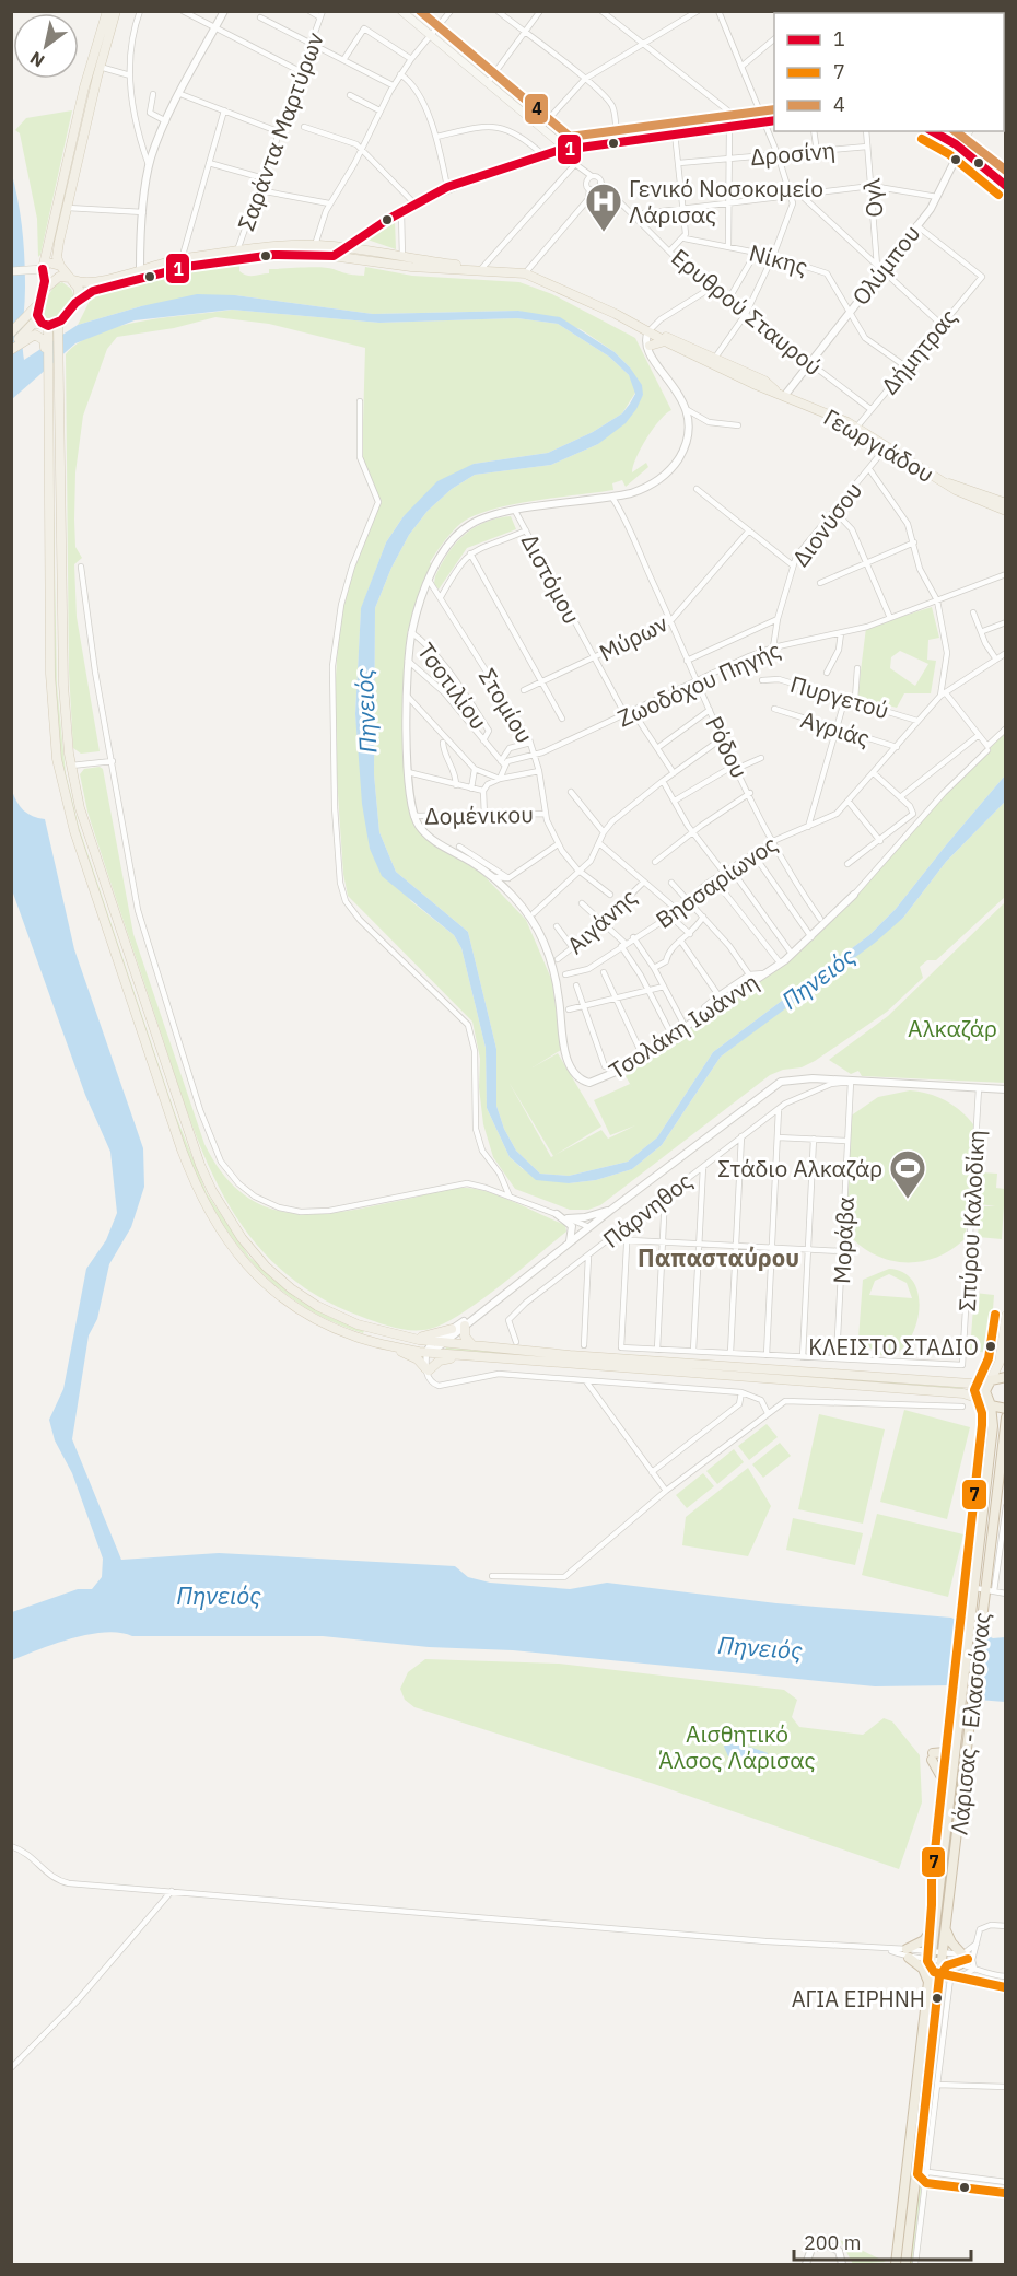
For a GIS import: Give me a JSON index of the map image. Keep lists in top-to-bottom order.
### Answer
{
  "streets": {
    "highway": ["Λάρισας - Ελασσόνας"],
    "main road": ["Ολύμπου", "Γεωργιάδου"],
    "street": [
      "Σαράντα Μαρτύρων",
      "Δροσίνη",
      "Ογλ",
      "Νίκης",
      "Ερυθρού Σταυρού",
      "Δήμητρας",
      "Διονύσου",
      "Διστόμου",
      "Μύρων",
      "Ζωοδόχου Πηγής",
      "Τσοτιλίου",
      "Πυργετού",
      "Στομίου",
      "Αγριάς",
      "Ρόδου",
      "Δομένικου",
      "Βησσαρίωνος",
      "Αιγάνης",
      "Τσολάκη Ιωάννη",
      "Πάρνηθος",
      "Σπύρου Καλοδίκη",
      "Μοράβα"
    ]
  },
  "crossings": [
    ["Δροσίνη", "Ογλ"],
    ["Ογλ", "Ολύμπου"],
    ["Νίκης", "Ολύμπου"],
    ["Νίκης", "Δήμητρας"],
    ["Ολύμπου", "Ερυθρού Σταυρού"],
    ["Ολύμπου", "Δήμητρας"],
    ["Ολύμπου", "Γεωργιάδου"],
    ["Ερυθρού Σταυρού", "Δήμητρας"],
    ["Δήμητρας", "Γεωργιάδου"],
    ["Γεωργιάδου", "Διονύσου"],
    ["Διονύσου", "Ζωοδόχου Πηγής"],
    ["Διστόμου", "Μύρων"],
    ["Διστόμου", "Ζωοδόχου Πηγής"],
    ["Μύρων", "Ρόδου"],
    ["Ζωοδόχου Πηγής", "Στομίου"],
    ["Ζωοδόχου Πηγής", "Ρόδου"],
    ["Πυργετού", "Βησσαρίωνος"],
    ["Στομίου", "Δομένικου"],
    ["Αγριάς", "Βησσαρίωνος"],
    ["Ρόδου", "Βησσαρίωνος"],
    ["Δομένικου", "Τσολάκη Ιωάννη"],
    ["Πάρνηθος", "Σπύρου Καλοδίκη"],
    ["Πάρνηθος", "Μοράβα"],
    ["Σπύρου Καλοδίκη", "Μοράβα"]
  ],
  "districts": ["Παπασταύρου"],
  "water": ["Πηνειός"],
  "parks": ["Αλκαζάρ", "Αισθητικό Άλσος Λάρισας"],
  "places": {
    "hospital": ["Γενικό Νοσοκομείο Λάρισας"],
    "sports": ["Στάδιο Αλκαζάρ"],
    "other": ["ΚΛΕΙΣΤΟ ΣΤΑΔΙΟ", "ΑΓΙΑ ΕΙΡΗΝΗ"]
  },
  "lines": ["transit line 4", "transit line 1", "transit line 7"],
  "legend": ["1", "7", "4"],
  "scale_bar": "200 m",
  "north": "bottom left"
}
